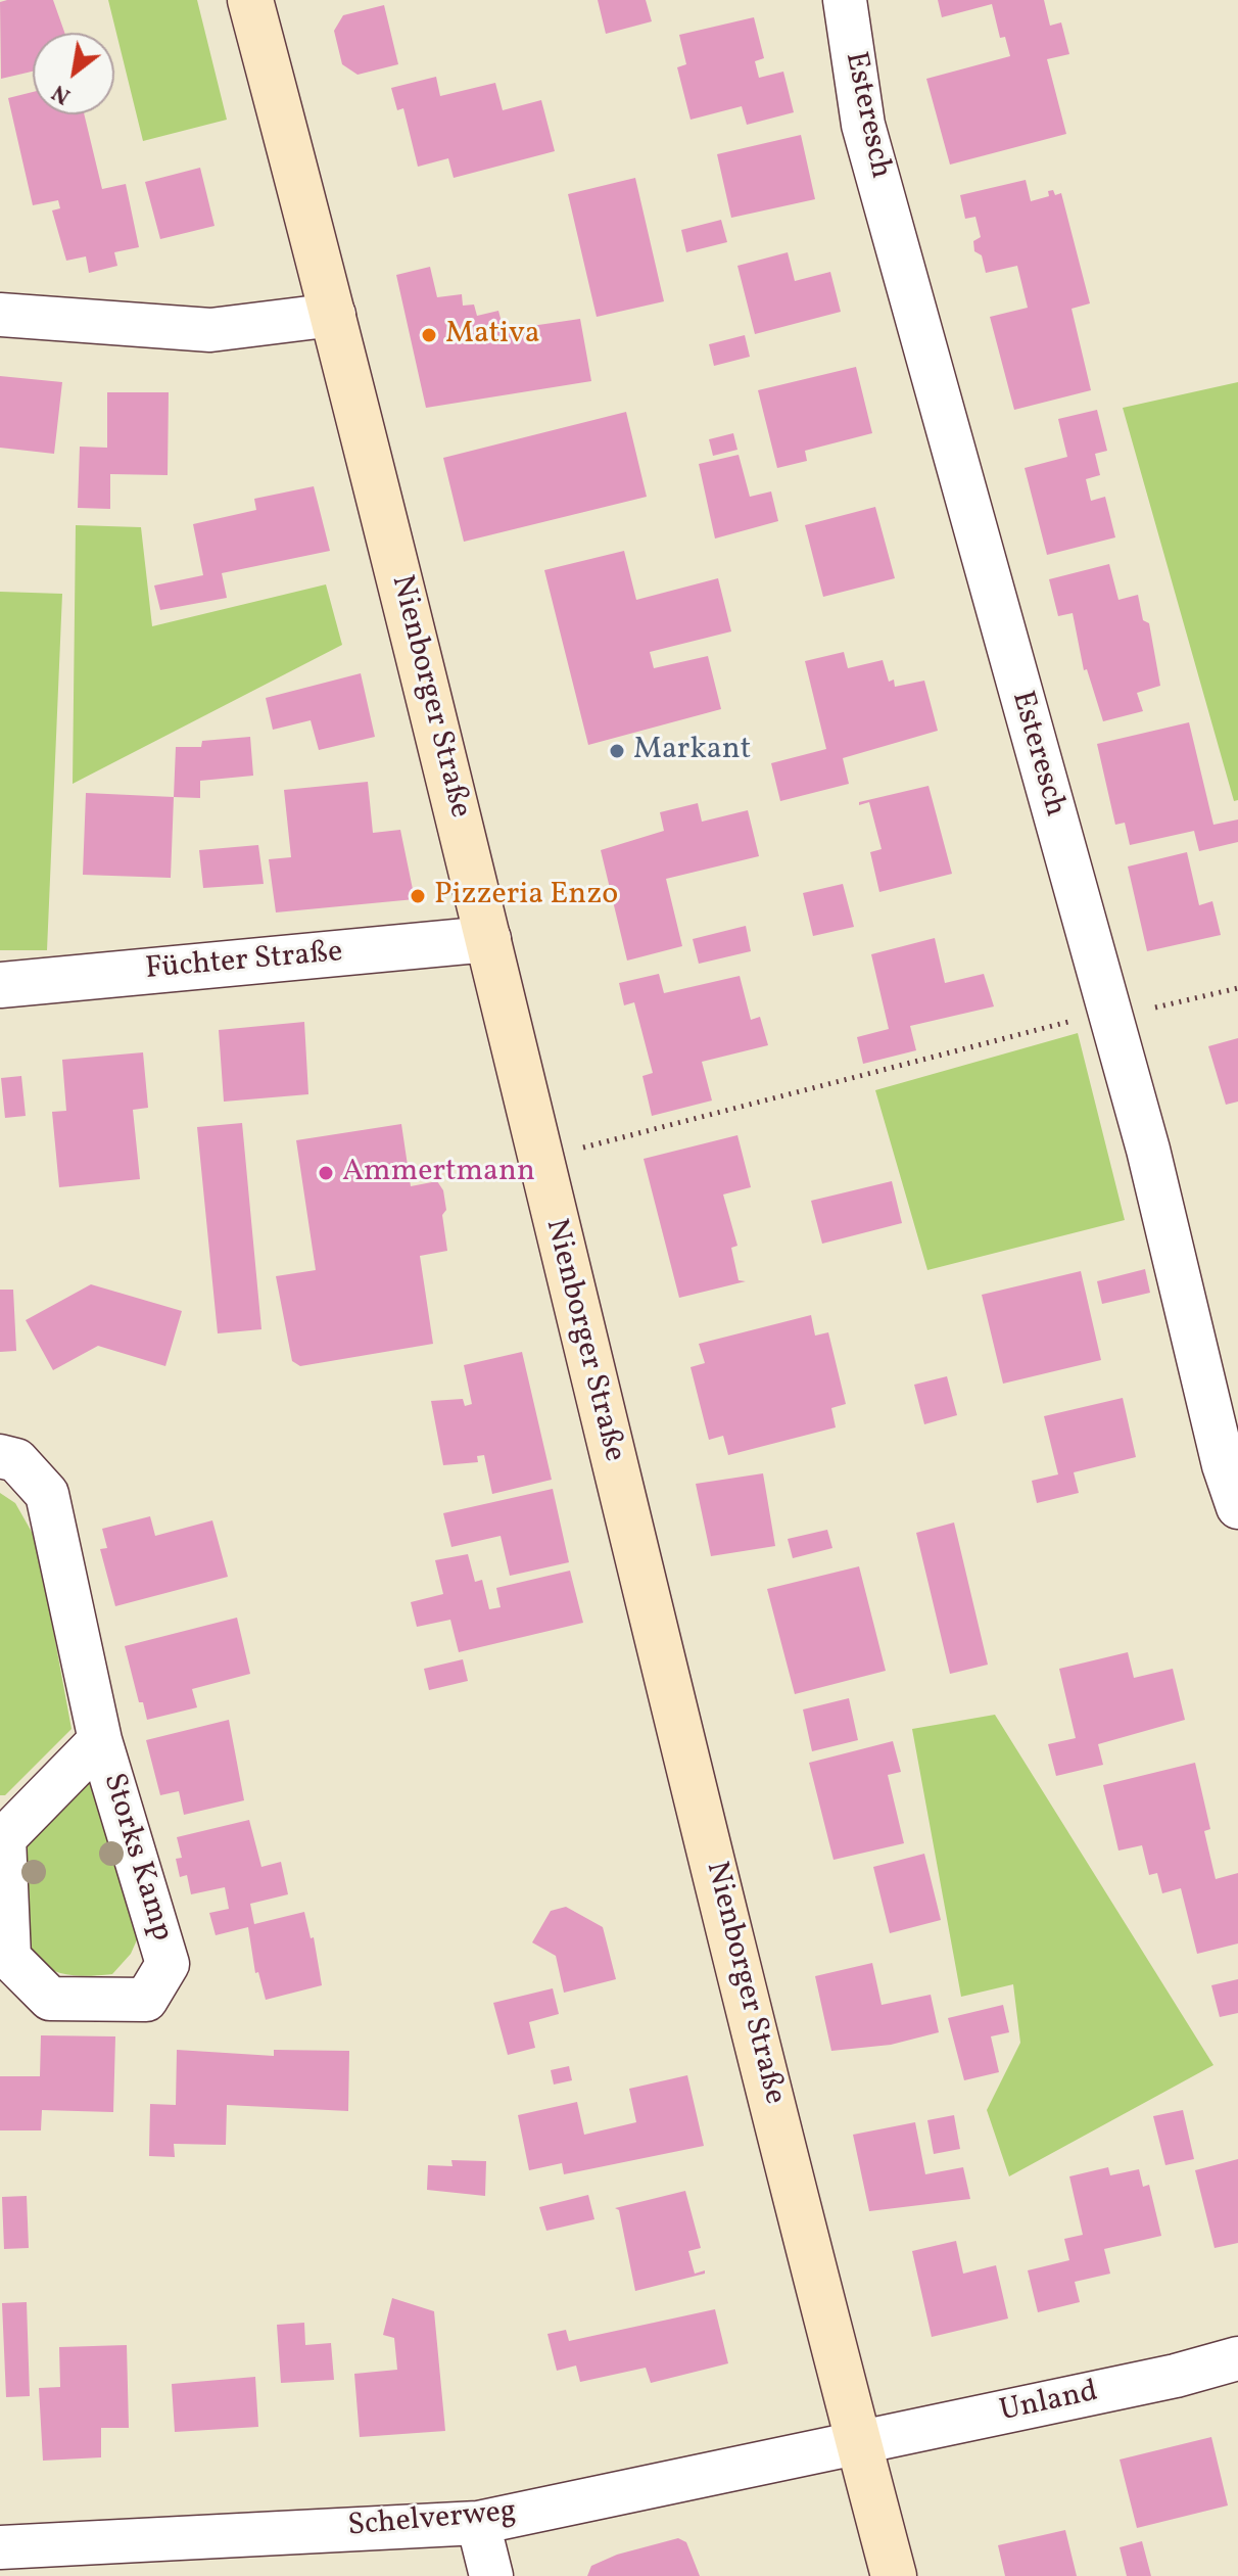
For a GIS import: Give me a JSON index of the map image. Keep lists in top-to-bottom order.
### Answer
{
  "streets": {
    "main road": ["Nienborger Straße"],
    "street": [
      "Esteresch",
      "Füchter Straße",
      "Storks Kamp",
      "Unland",
      "Schelverweg"
    ]
  },
  "crossings": [
    ["Nienborger Straße", "Füchter Straße"],
    ["Nienborger Straße", "Unland"],
    ["Nienborger Straße", "Schelverweg"],
    ["Unland", "Schelverweg"]
  ],
  "places": [
    "Mativa",
    "Markant",
    "Pizzeria Enzo",
    "Ammertmann"
  ],
  "north": "bottom left"
}
